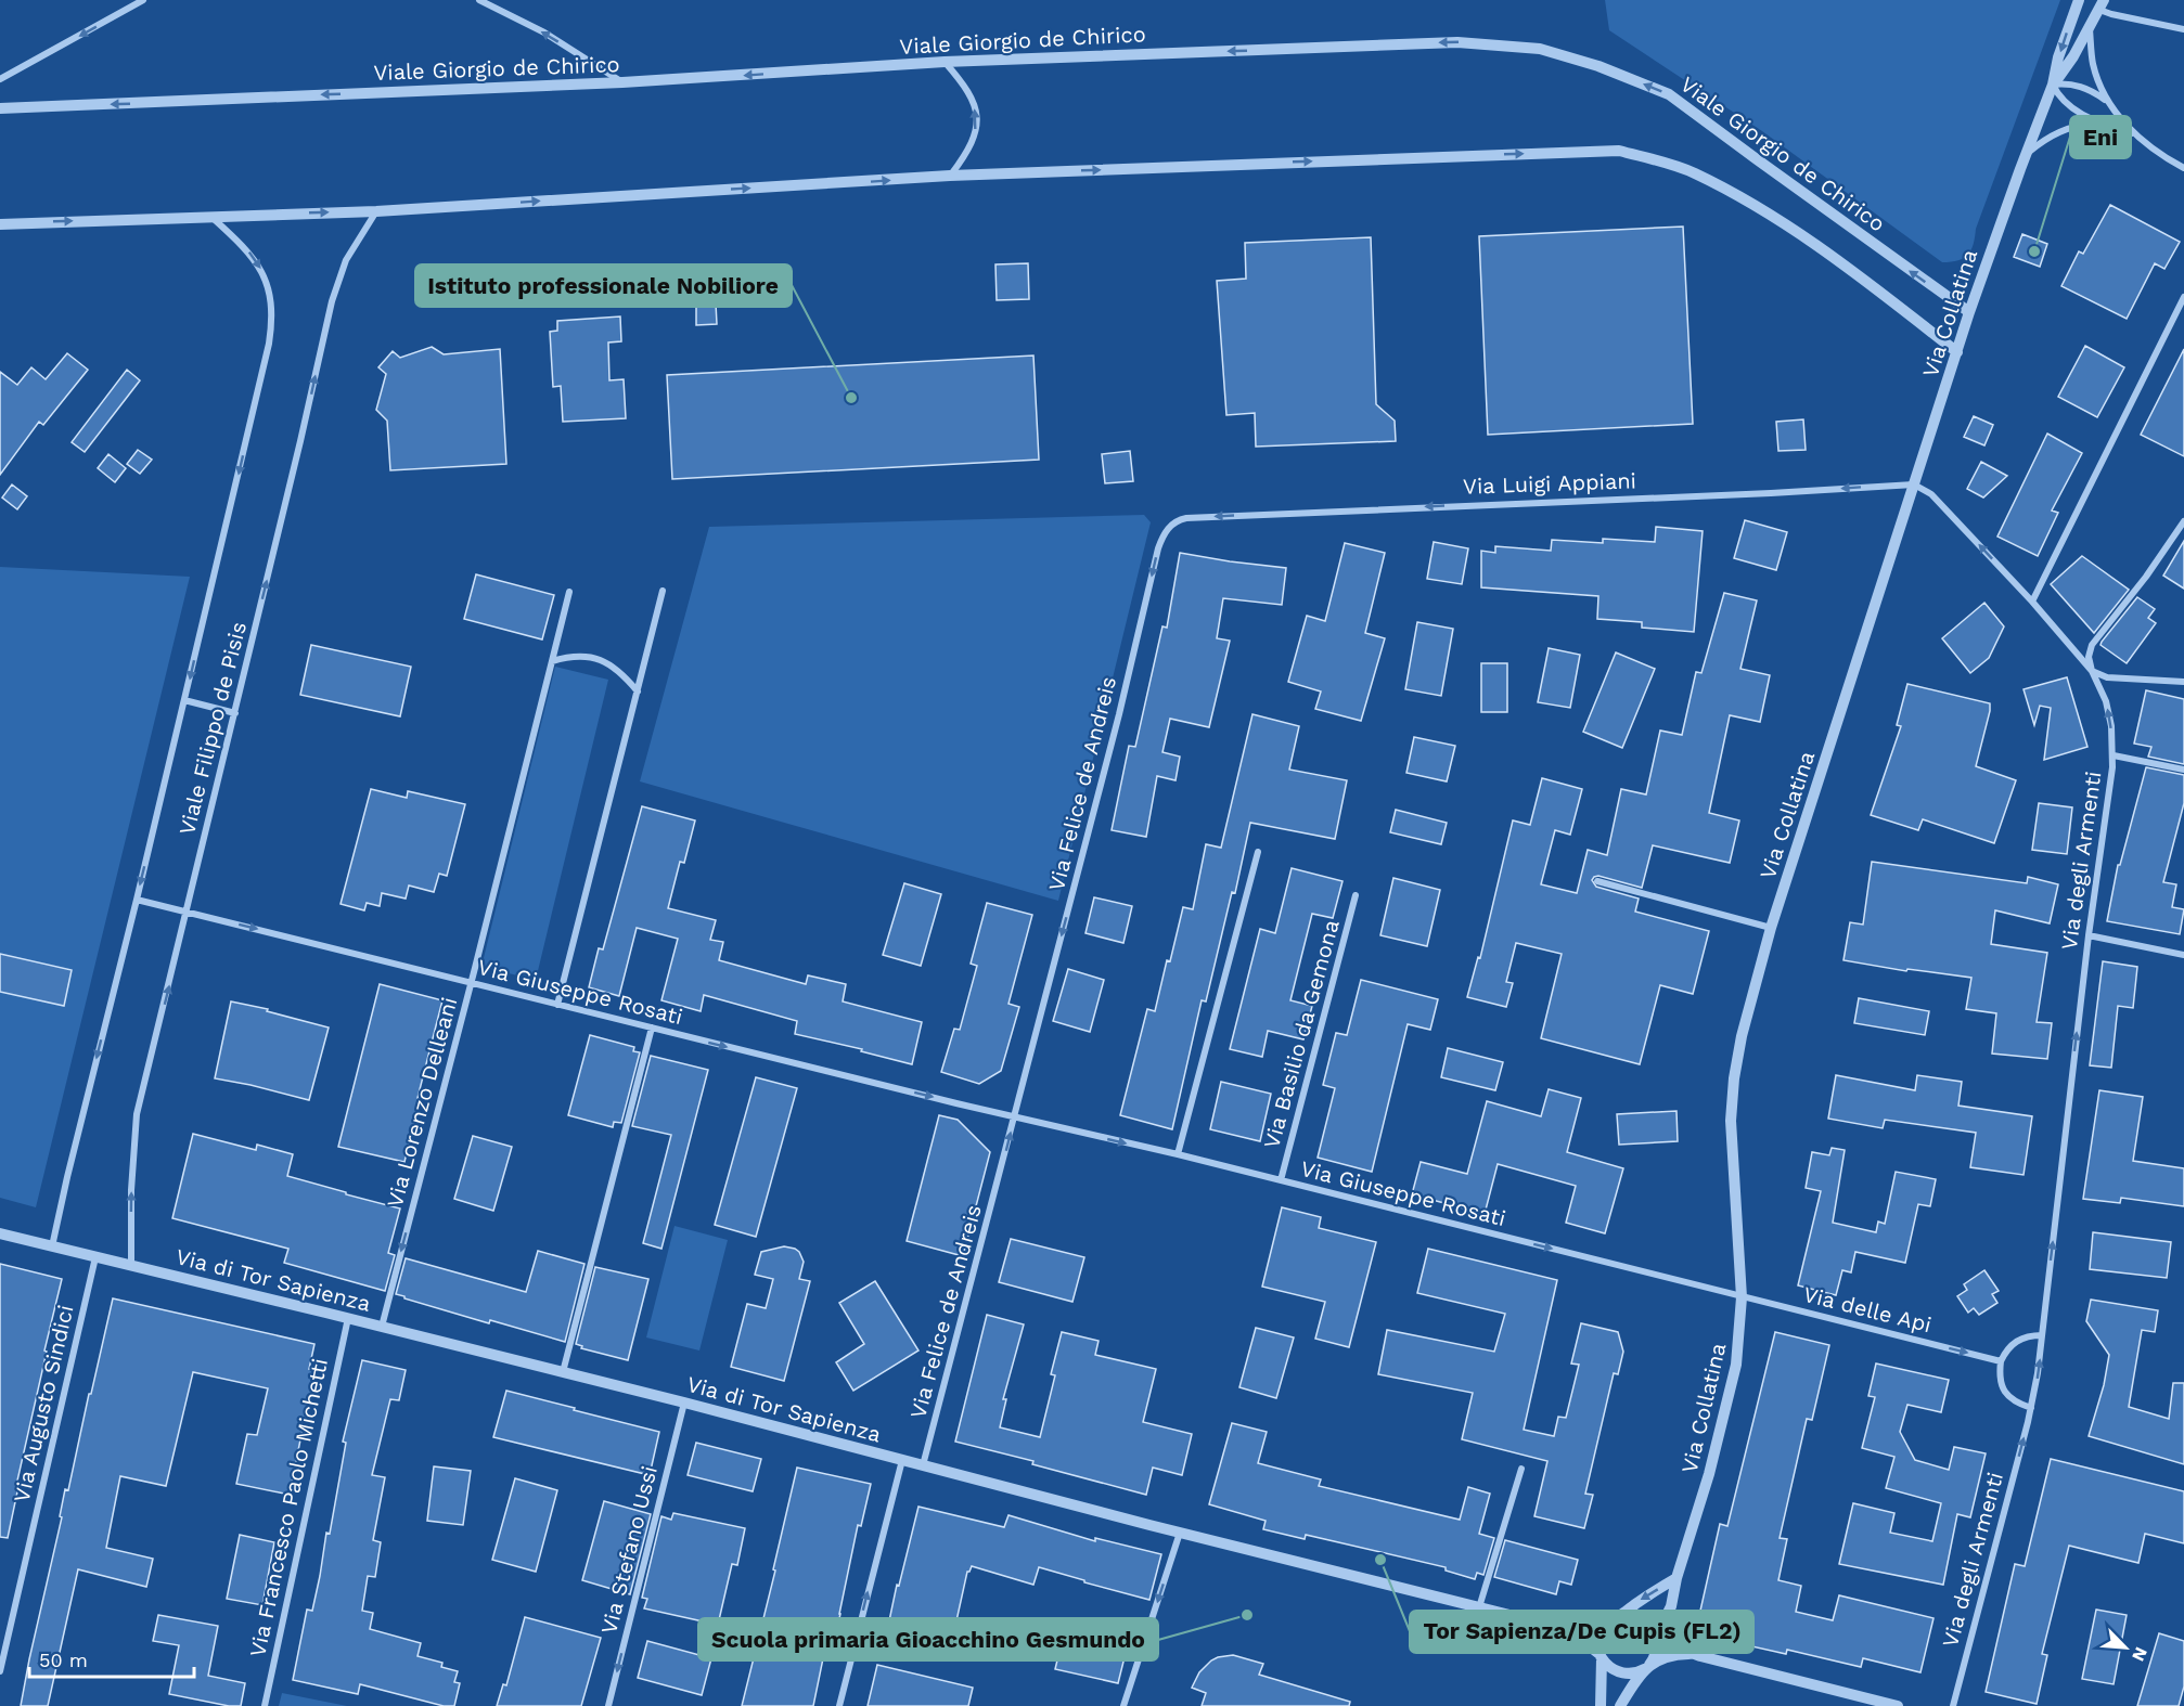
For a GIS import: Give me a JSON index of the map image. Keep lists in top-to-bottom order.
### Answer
{
  "streets": {
    "street": [
      "Viale Giorgio de Chirico",
      "Via Collatina",
      "Via Luigi Appiani",
      "Viale Filippo de Pisis",
      "Via Felice de Andreis",
      "Via degli Armenti",
      "Via Giuseppe Rosati",
      "Via Basilio da Gemona",
      "Via Lorenzo Delleani",
      "Via di Tor Sapienza",
      "Via delle Api",
      "Via Augusto Sindici",
      "Via Francesco Paolo Michetti",
      "Via Stefano Ussi"
    ]
  },
  "crossings": [
    ["Viale Giorgio de Chirico", "Via Collatina"],
    ["Via Collatina", "Via Luigi Appiani"],
    ["Via Collatina", "Via degli Armenti"],
    ["Via Collatina", "Via Giuseppe Rosati"],
    ["Via Collatina", "Via delle Api"],
    ["Via Luigi Appiani", "Via Felice de Andreis"],
    ["Via Luigi Appiani", "Via degli Armenti"],
    ["Viale Filippo de Pisis", "Via Giuseppe Rosati"],
    ["Viale Filippo de Pisis", "Via di Tor Sapienza"],
    ["Via Felice de Andreis", "Via Giuseppe Rosati"],
    ["Via Felice de Andreis", "Via di Tor Sapienza"],
    ["Via Giuseppe Rosati", "Via Basilio da Gemona"],
    ["Via Giuseppe Rosati", "Via Lorenzo Delleani"],
    ["Via Giuseppe Rosati", "Via delle Api"],
    ["Via Lorenzo Delleani", "Via di Tor Sapienza"],
    ["Via di Tor Sapienza", "Via Augusto Sindici"],
    ["Via di Tor Sapienza", "Via Francesco Paolo Michetti"],
    ["Via di Tor Sapienza", "Via Stefano Ussi"]
  ],
  "one_way": [
    "Via Luigi Appiani",
    "Via degli Armenti",
    "Via Giuseppe Rosati",
    "Via Lorenzo Delleani",
    "Via delle Api",
    "Via Stefano Ussi"
  ],
  "places": [
    "Eni",
    "Istituto professionale Nobiliore",
    "Tor Sapienza/De Cupis (FL2)",
    "Scuola primaria Gioacchino Gesmundo"
  ],
  "scale_bar": "50 m",
  "north": "bottom right"
}
